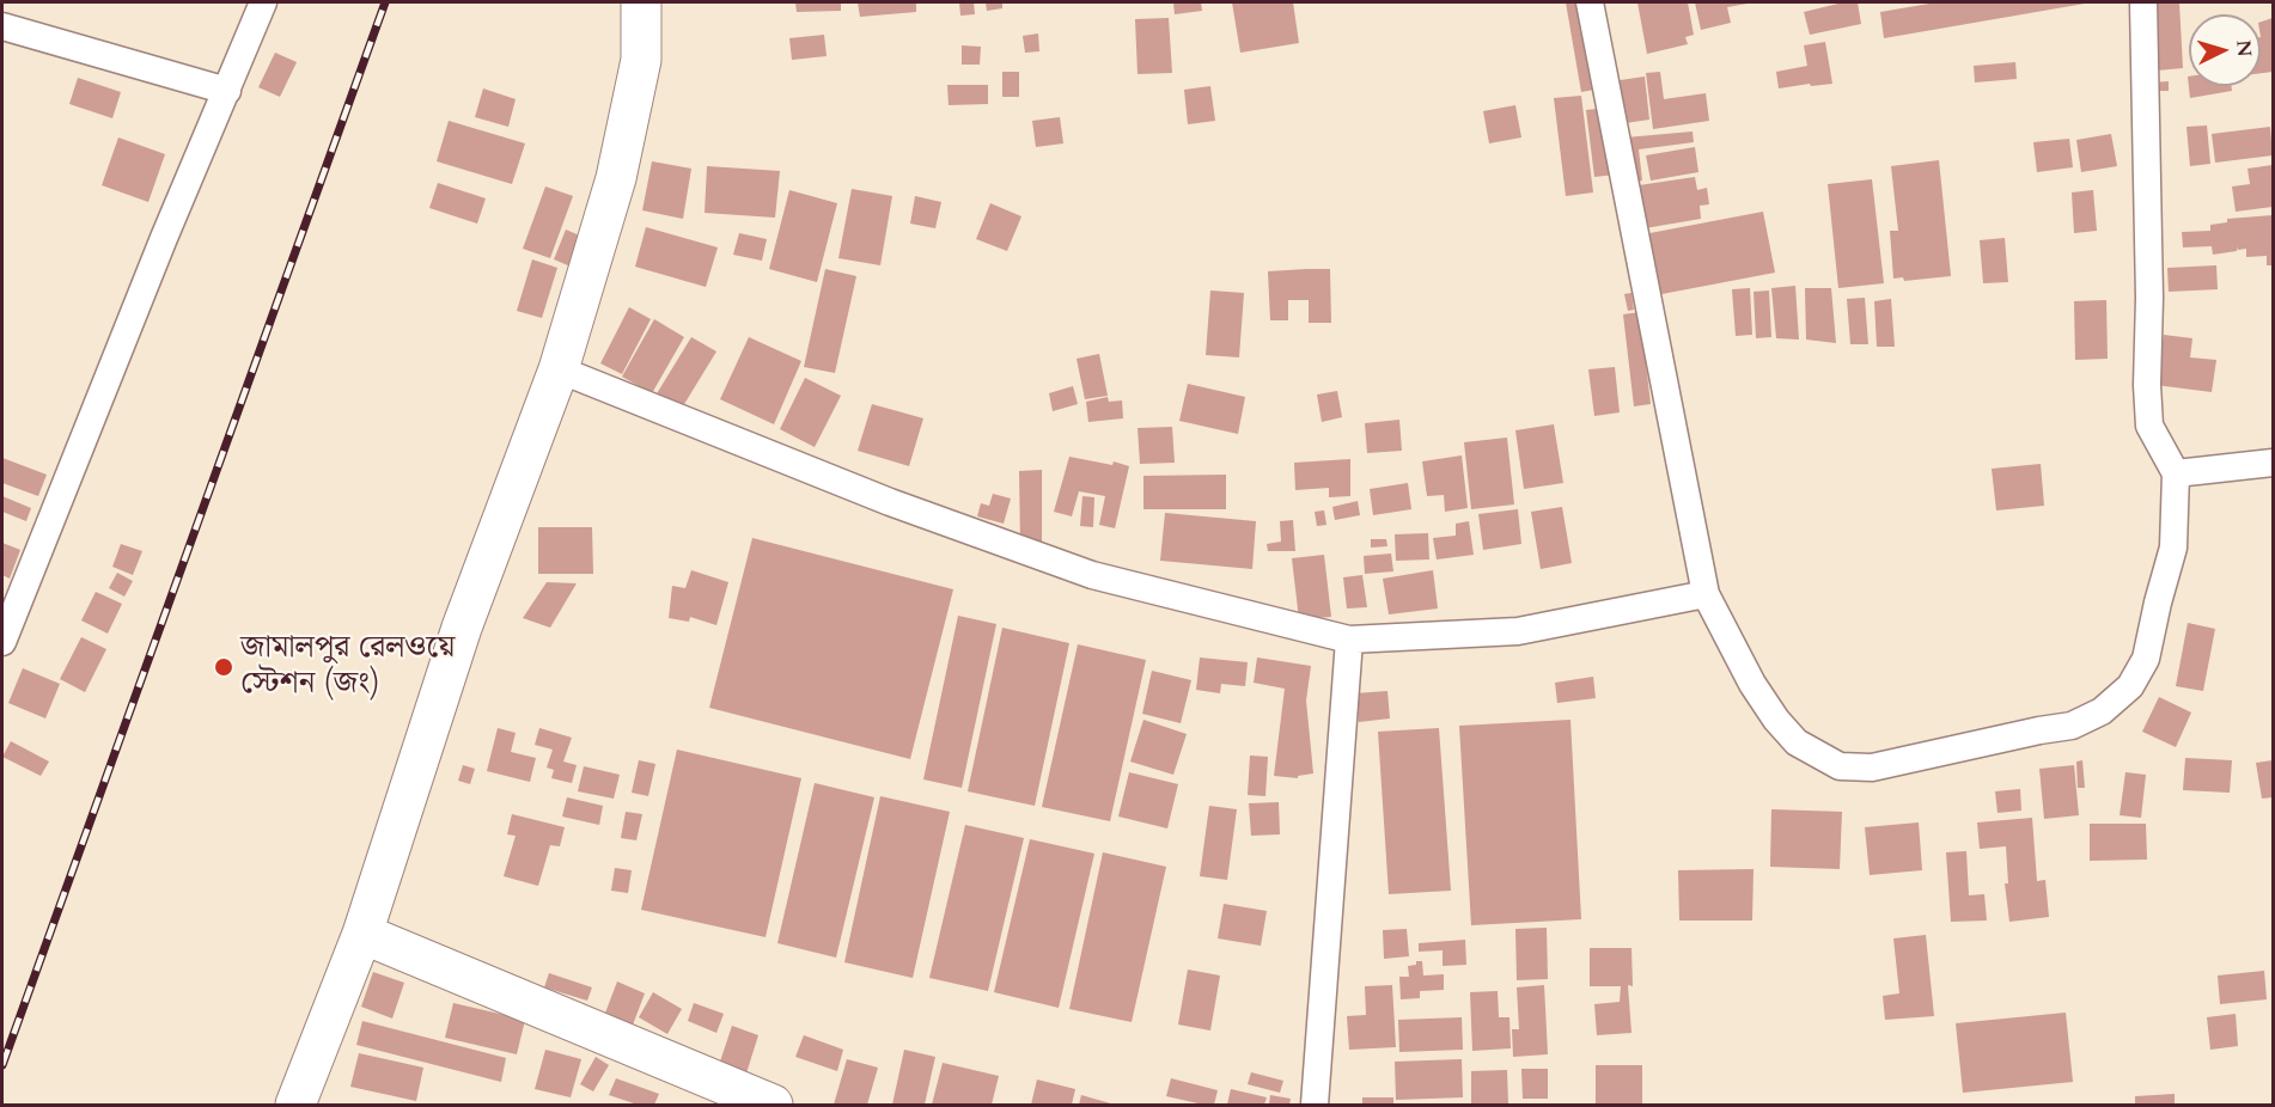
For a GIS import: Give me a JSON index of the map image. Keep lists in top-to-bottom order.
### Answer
{
  "places": ["জামালপুর রেলওয়ে স্টেশন (জং)"],
  "north": "right"
}
